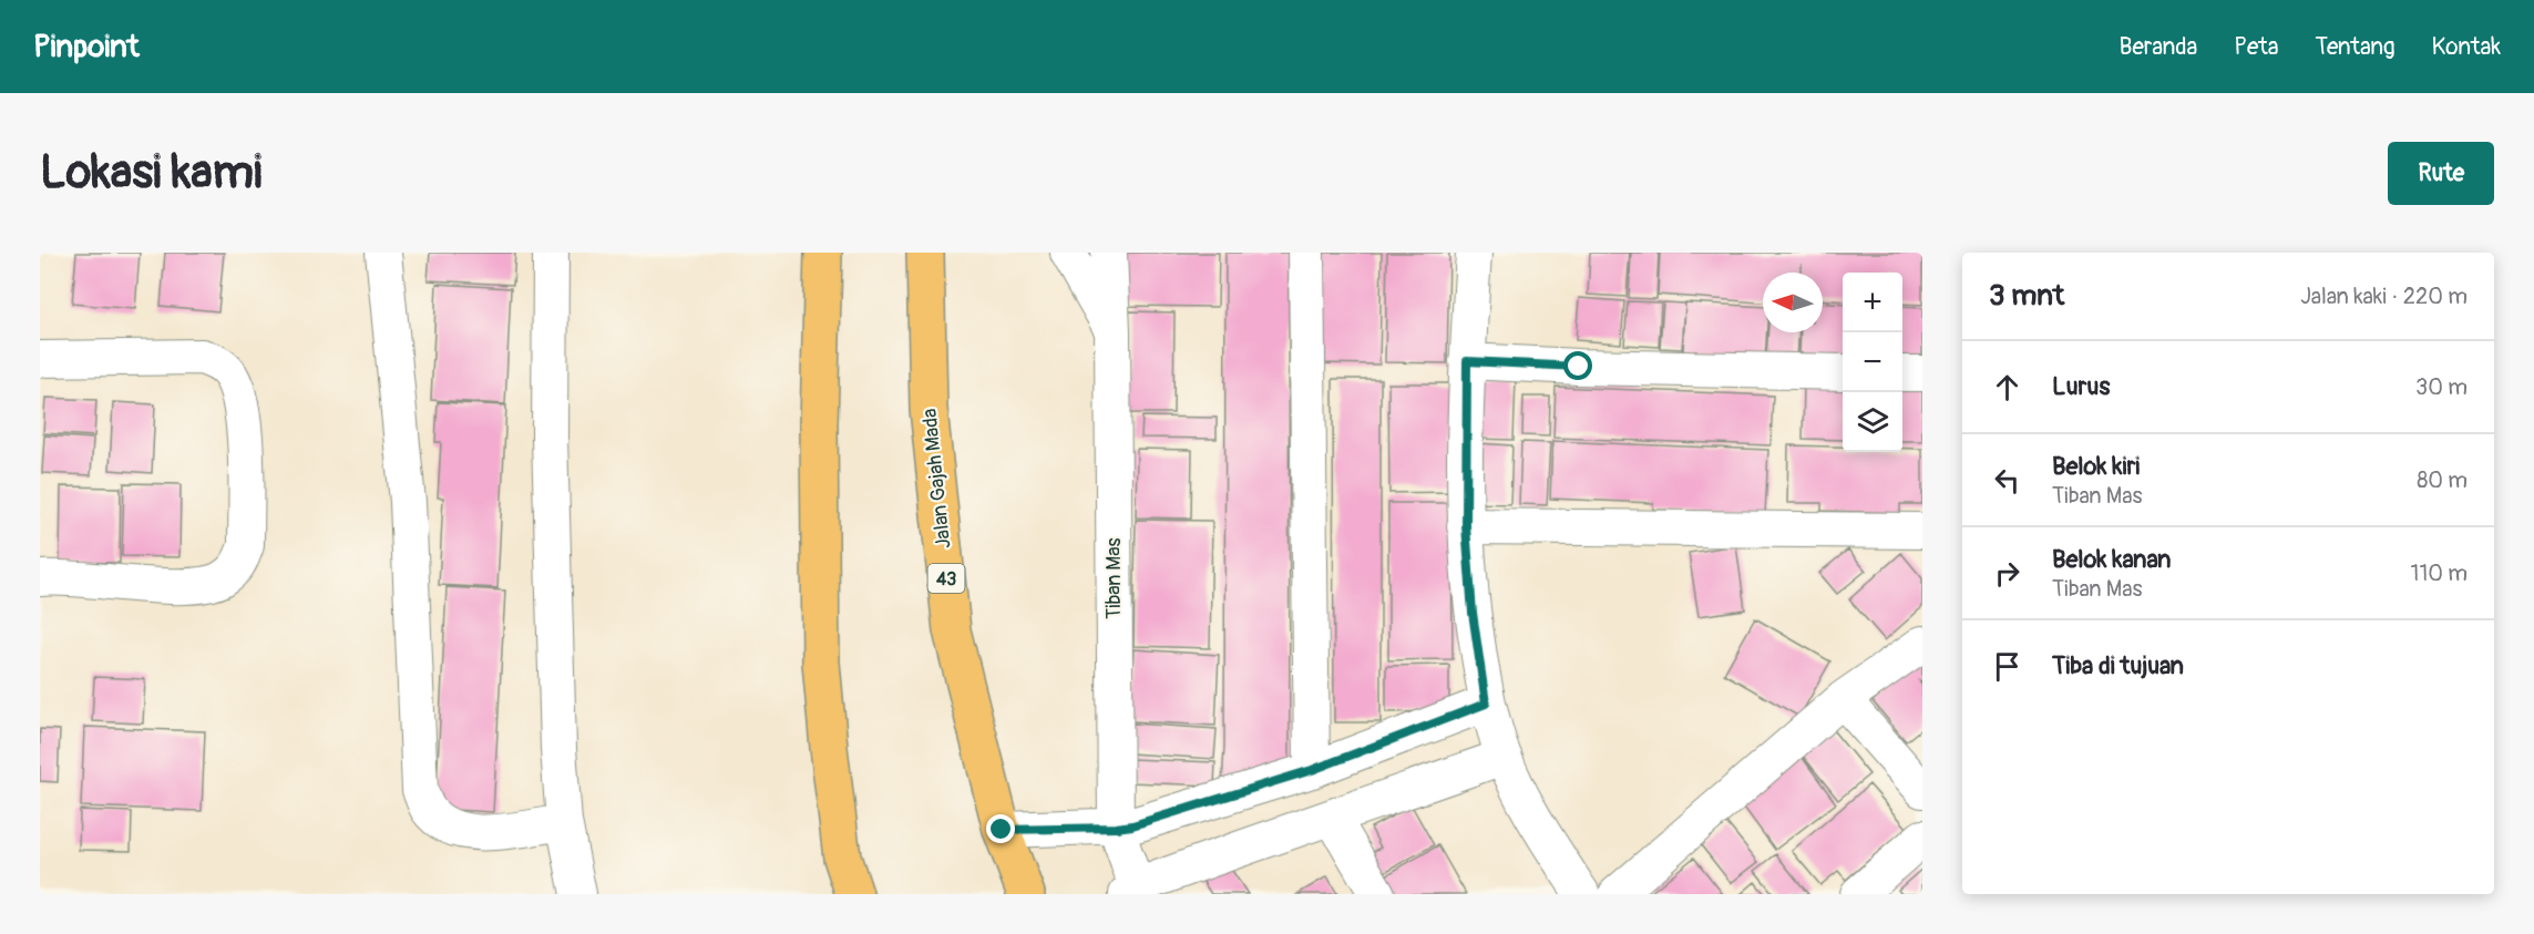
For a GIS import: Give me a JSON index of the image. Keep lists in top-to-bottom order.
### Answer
{
  "streets": {
    "highway": ["Jalan Gajah Mada", "43"],
    "street": ["Tiban Mas"]
  },
  "north": "left",
  "page": {
    "header": "Pinpoint",
    "nav": [
      "Beranda",
      "Peta",
      "Tentang",
      "Kontak"
    ],
    "buttons": "Rute",
    "title": "Lokasi kami",
    "heading": ["3 mnt", "Jalan kaki · 220 m"],
    "map_buttons": ["+", "−"],
    "list": [
      ["Lurus", "30 m"],
      ["Belok kiri", "Tiban Mas", "80 m"],
      ["Belok kanan", "Tiban Mas", "110 m"],
      "Tiba di tujuan"
    ]
  }
}
